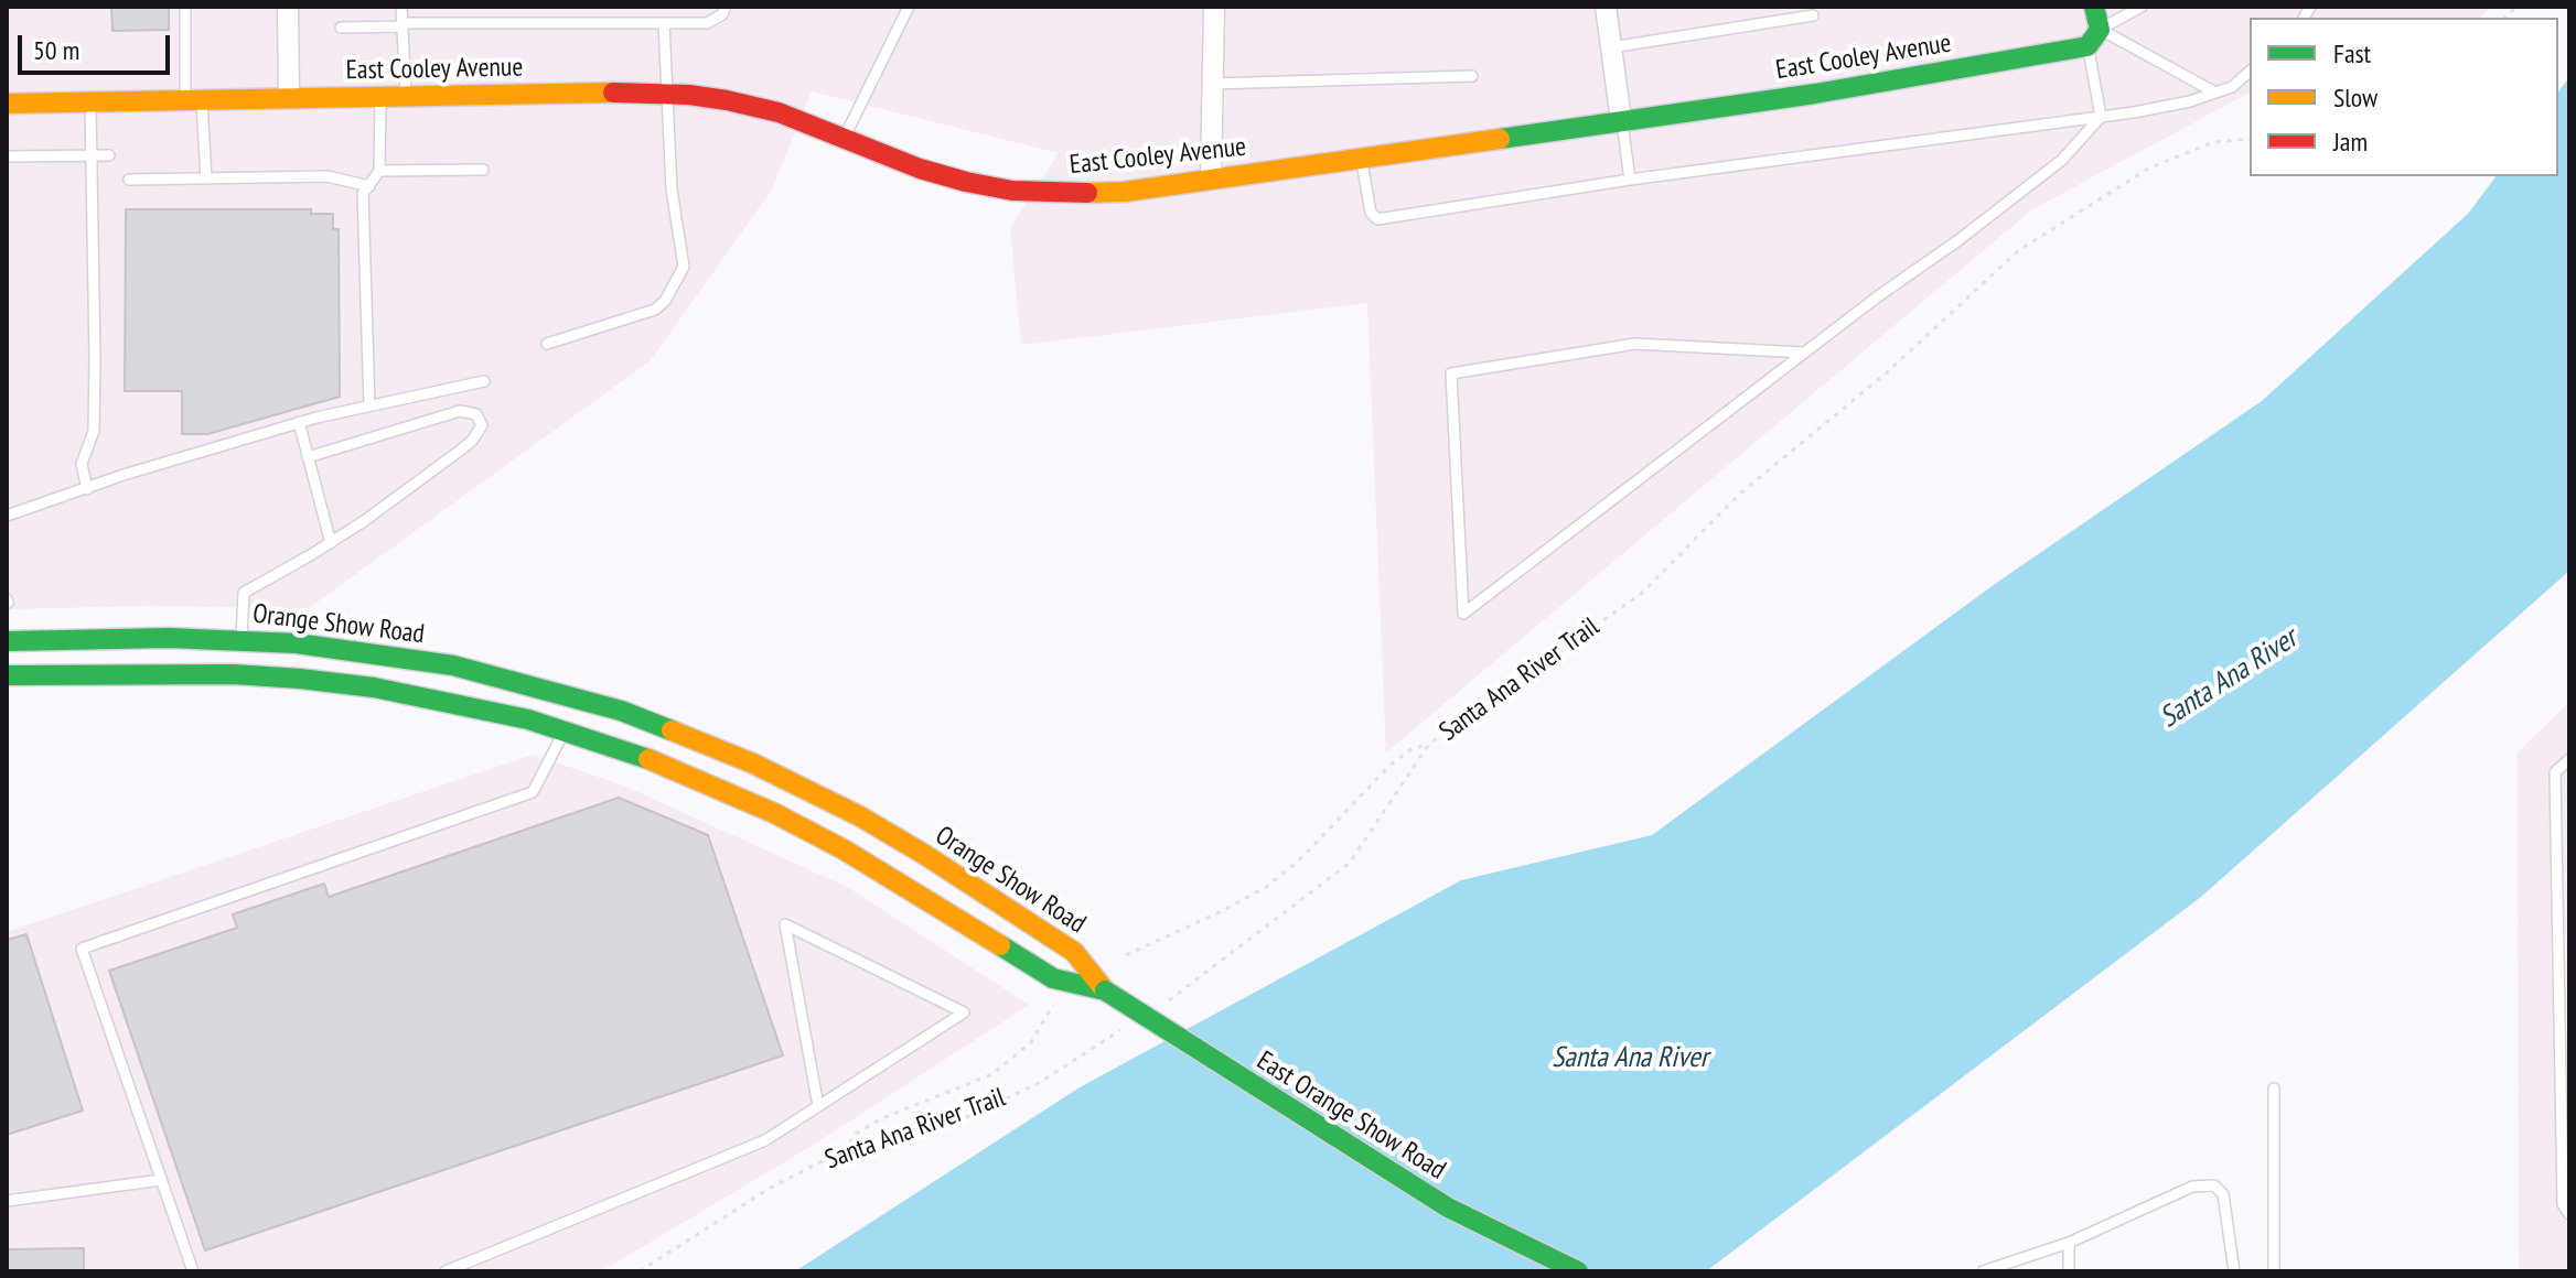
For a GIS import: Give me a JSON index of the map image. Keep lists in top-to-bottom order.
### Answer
{
  "streets": {
    "main road": ["East Cooley Avenue", "Orange Show Road", "East Orange Show Road"],
    "path": ["Santa Ana River Trail"]
  },
  "crossings": [
    ["Orange Show Road", "East Orange Show Road"]
  ],
  "water": ["Santa Ana River"],
  "legend": ["Fast", "Slow", "Jam"],
  "scale_bar": "50 m"
}
